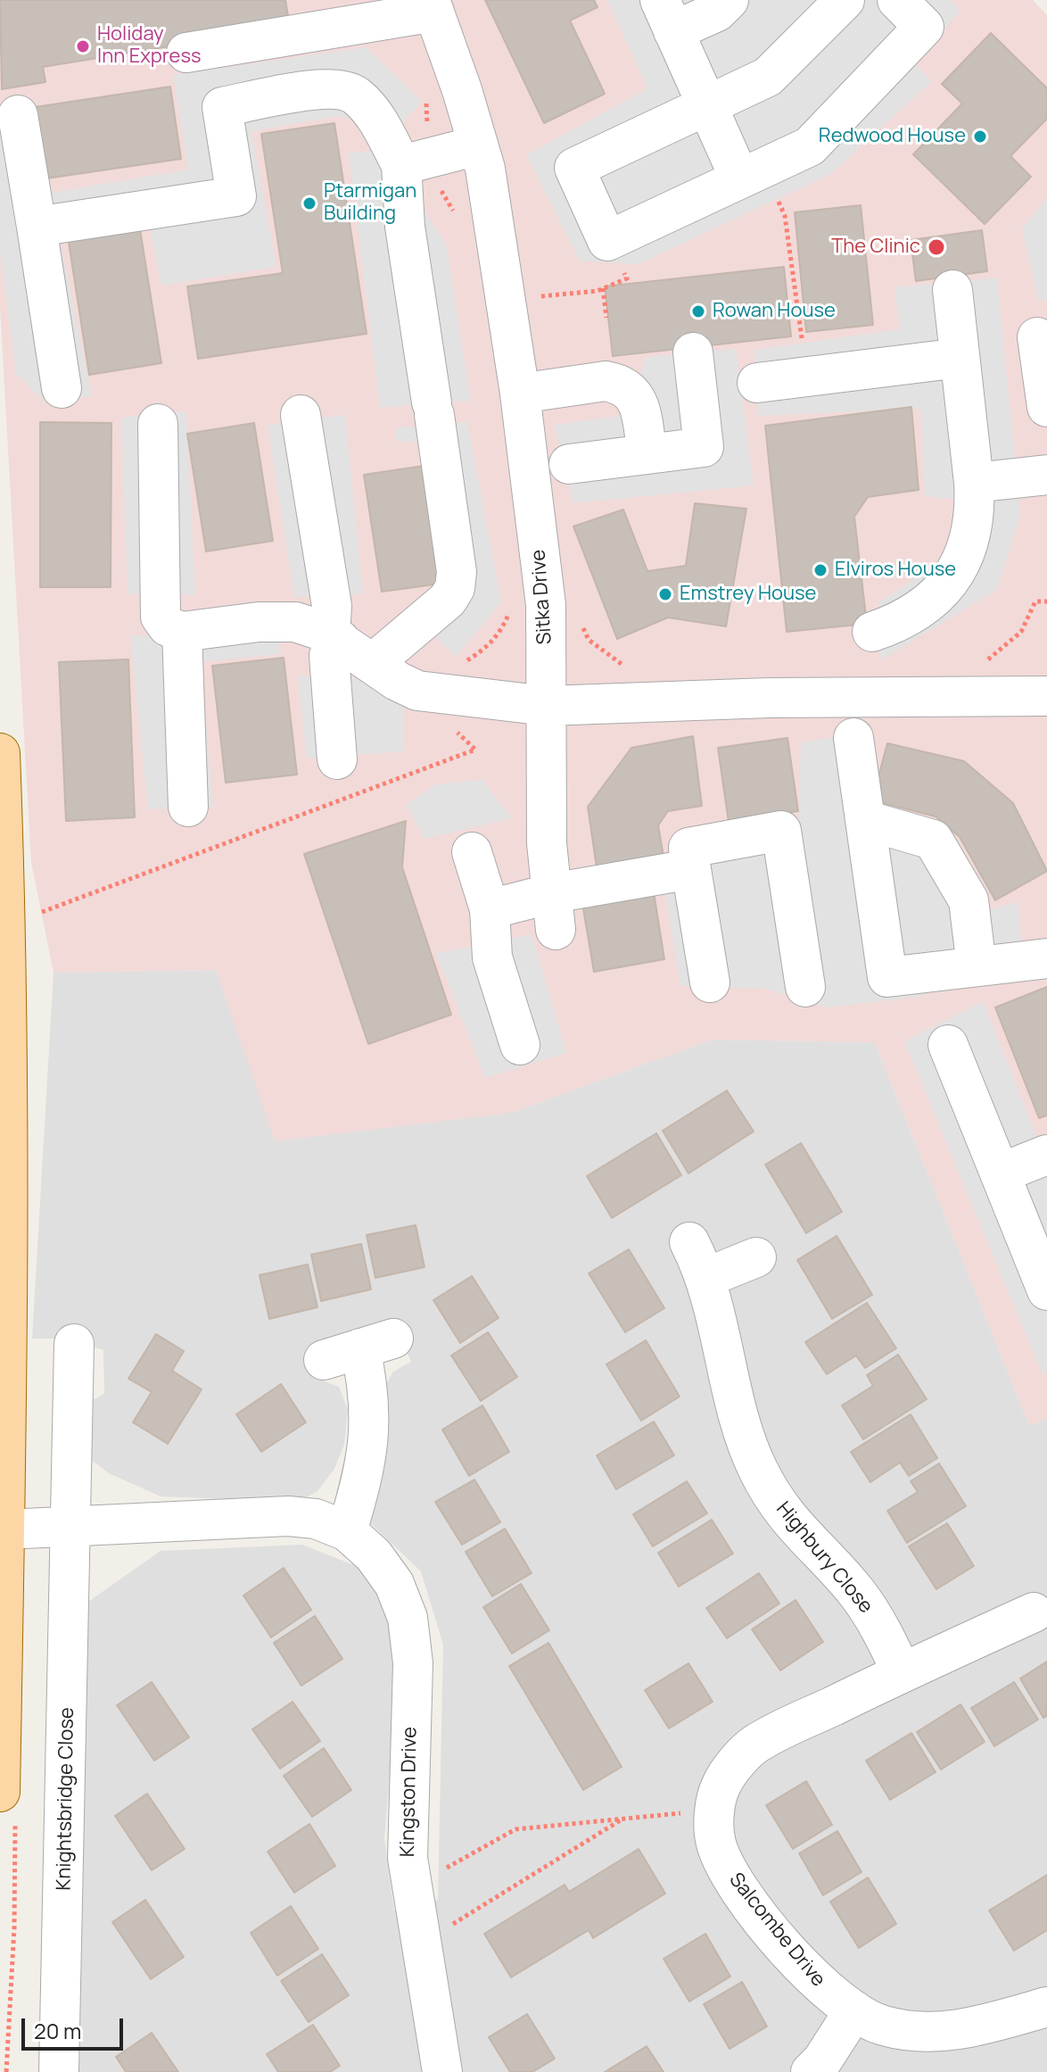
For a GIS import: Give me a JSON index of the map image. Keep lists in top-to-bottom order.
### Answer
{
  "streets": {
    "street": [
      "Sitka Drive",
      "Highbury Close",
      "Kingston Drive",
      "Knightsbridge Close",
      "Salcombe Drive"
    ]
  },
  "crossings": [
    ["Highbury Close", "Salcombe Drive"],
    ["Kingston Drive", "Knightsbridge Close"]
  ],
  "places": [
    "Holiday Inn Express",
    "Redwood House",
    "Ptarmigan Building",
    "The Clinic",
    "Rowan House",
    "Elviros House",
    "Emstrey House"
  ],
  "scale_bar": "20 m"
}
